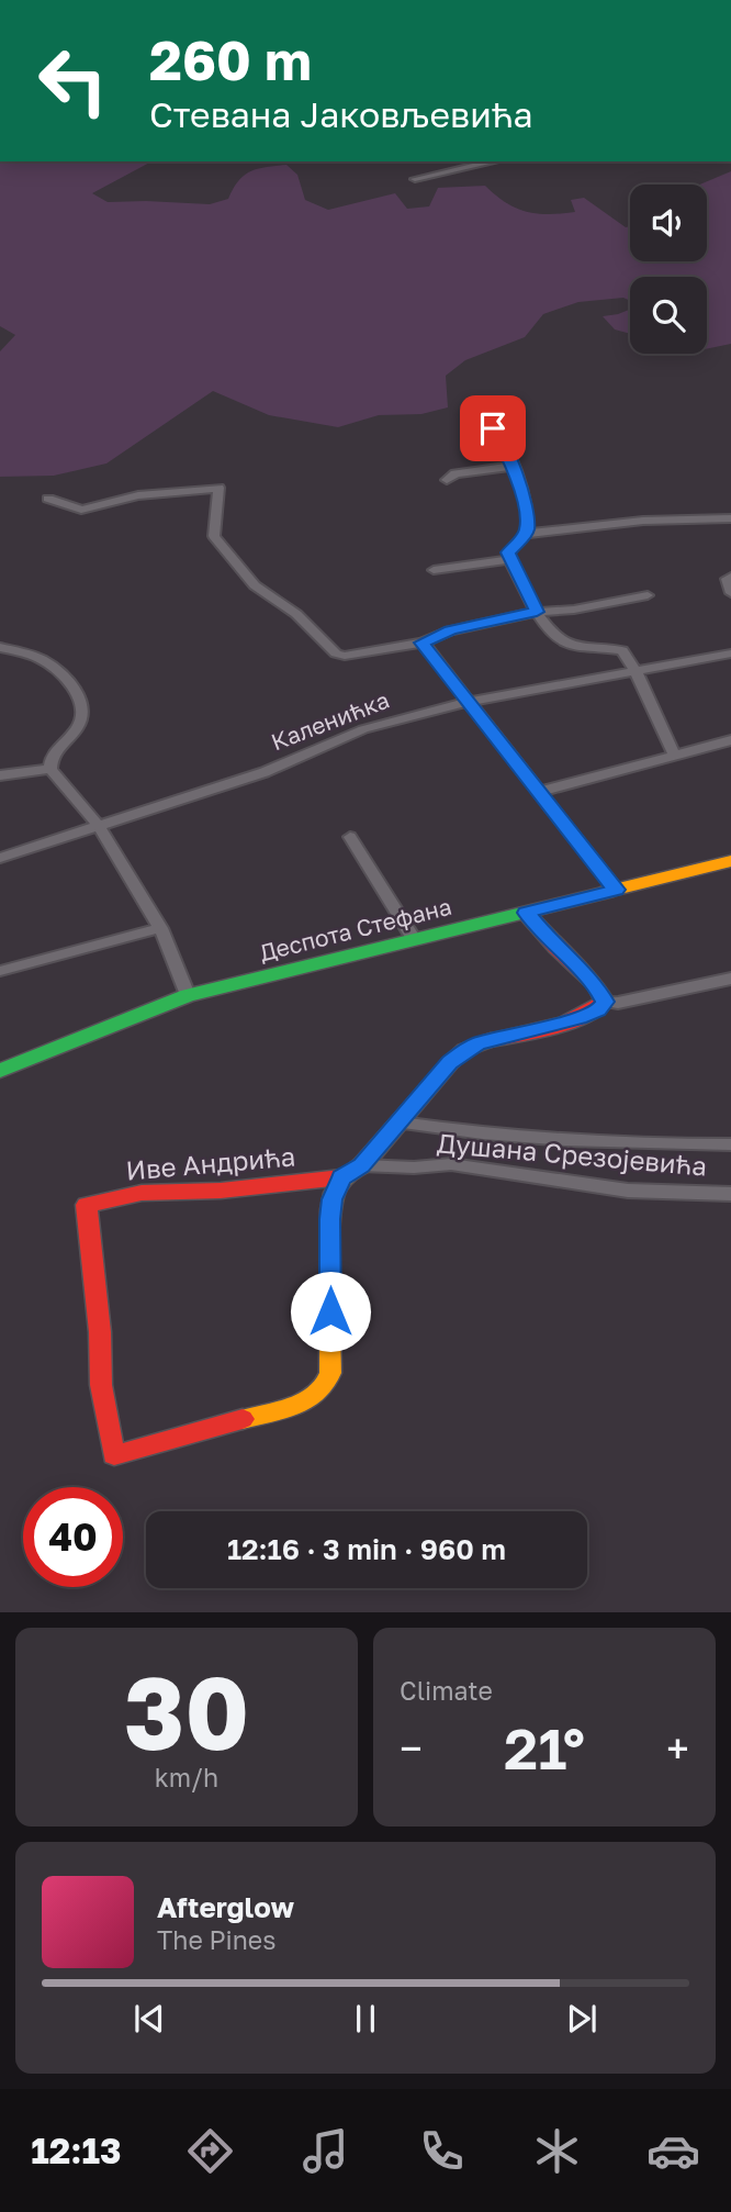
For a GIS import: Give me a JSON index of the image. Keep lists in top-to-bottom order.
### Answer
{
  "streets": {
    "street": [
      "Каленићка",
      "Деспота Стефана",
      "Душана Срезојевића",
      "Иве Андрића"
    ]
  },
  "page": {
    "turn": ["260 m", "Стевана Јаковљевића"],
    "limit": "40",
    "trip": "12:16 · 3 min · 960 m",
    "tile": [
      ["30", "km/h"],
      "Climate"
    ],
    "heat": ["−", "21°", "+"],
    "song": ["Afterglow", "The Pines"],
    "tabs": "12:13"
  }
}
